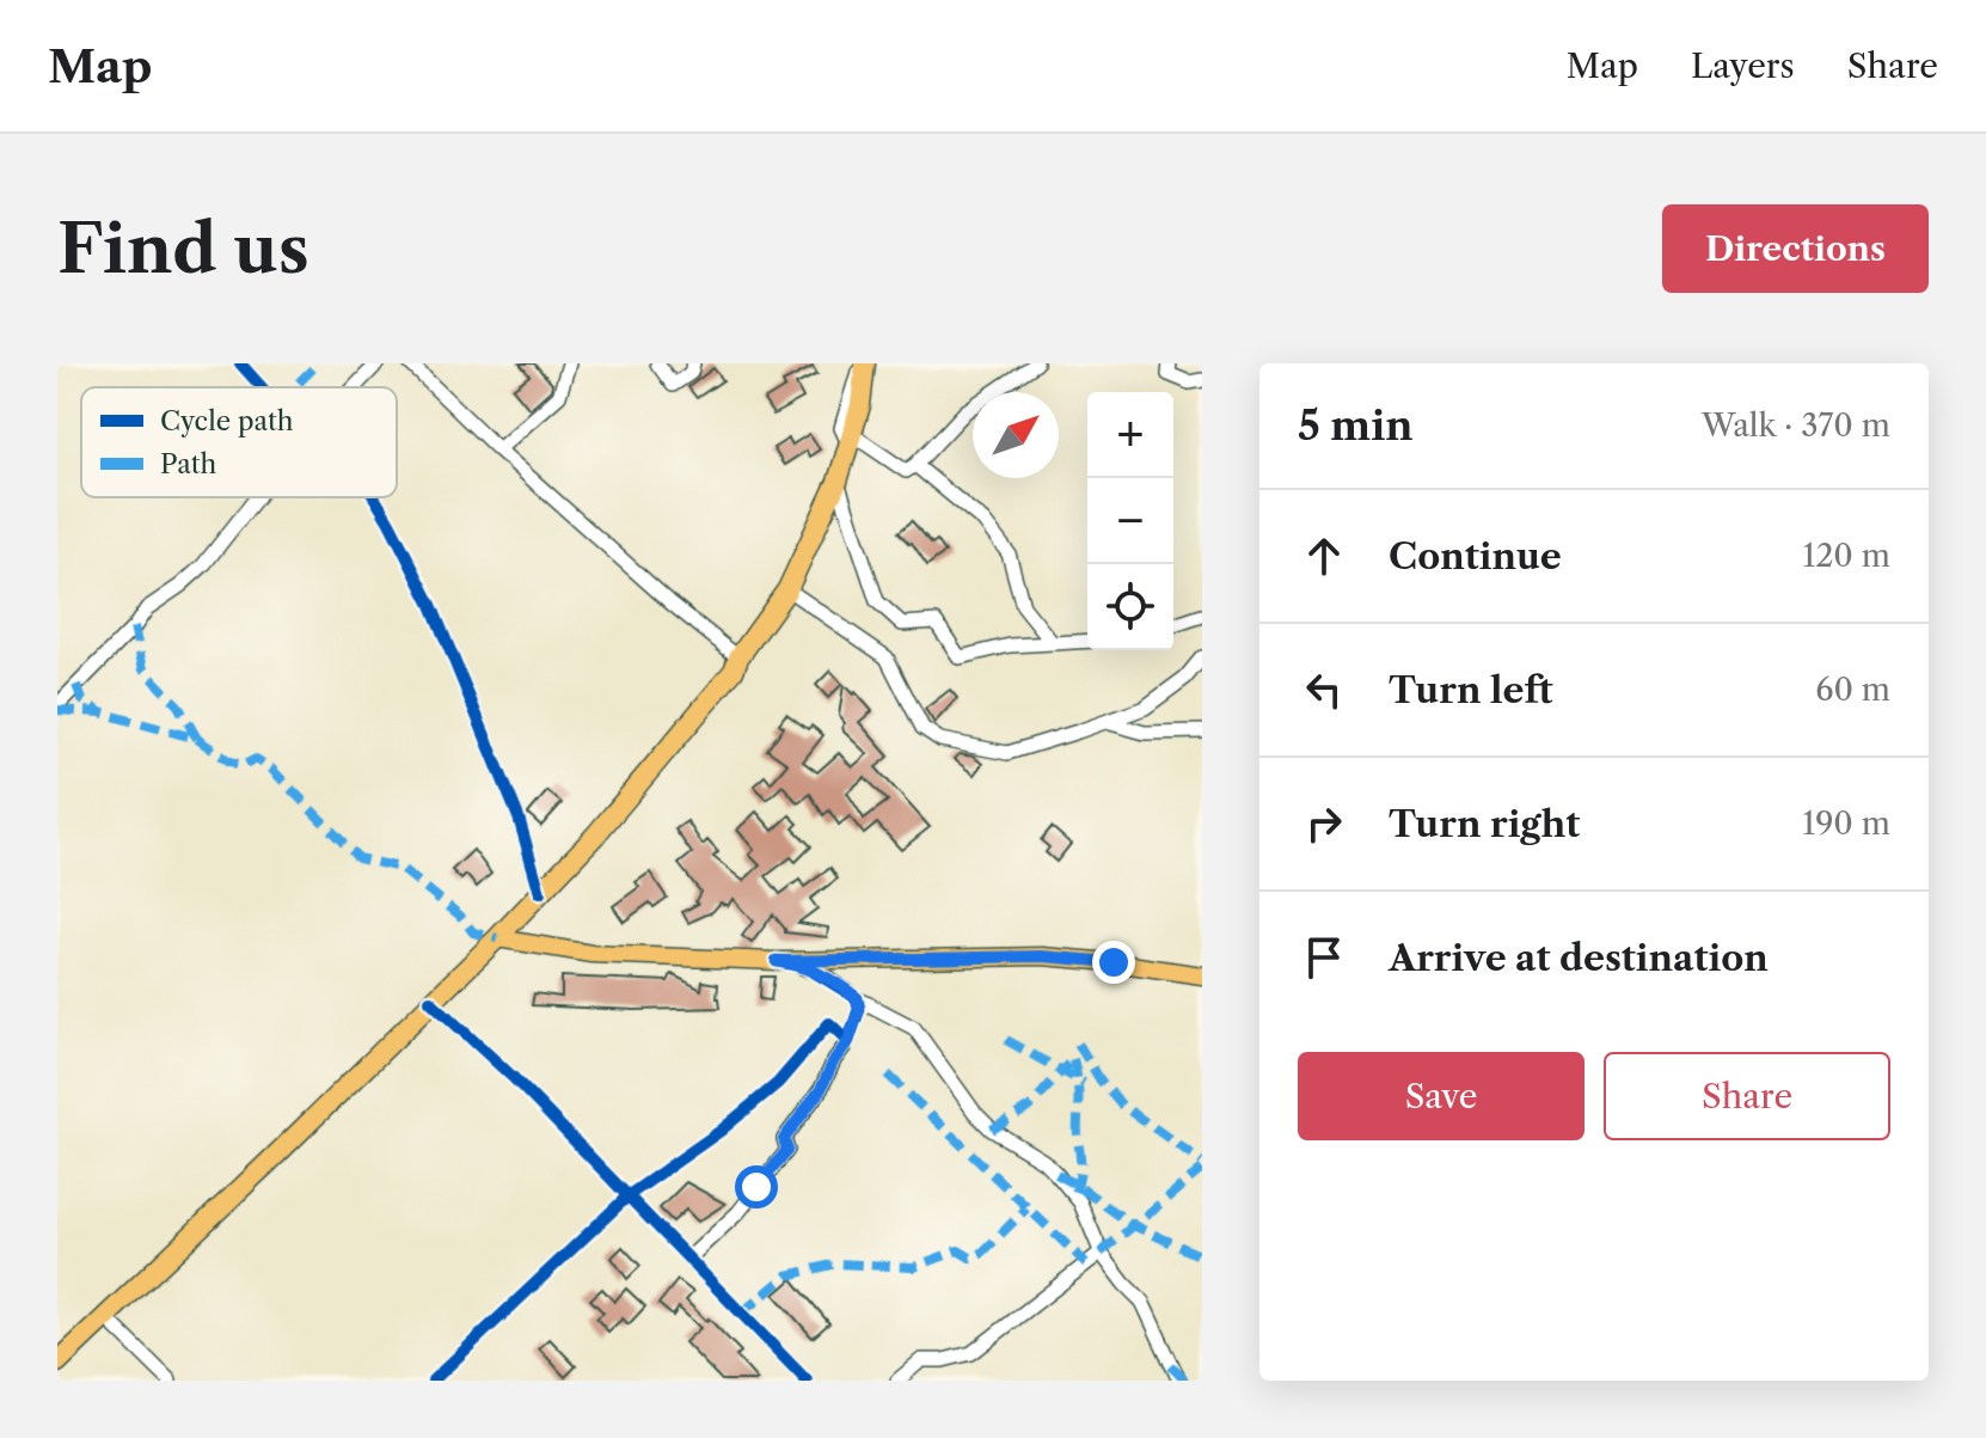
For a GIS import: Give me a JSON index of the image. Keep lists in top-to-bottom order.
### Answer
{
  "legend": ["Cycle path", "Path"],
  "north": "top right",
  "page": {
    "header": "Map",
    "nav": ["Map", "Layers", "Share"],
    "buttons": [
      "Directions",
      ["Save", "Share"]
    ],
    "title": "Find us",
    "heading": ["5 min", "Walk · 370 m"],
    "map_buttons": ["+", "−"],
    "list": [
      ["Continue", "120 m"],
      ["Turn left", "60 m"],
      ["Turn right", "190 m"],
      "Arrive at destination"
    ]
  }
}
